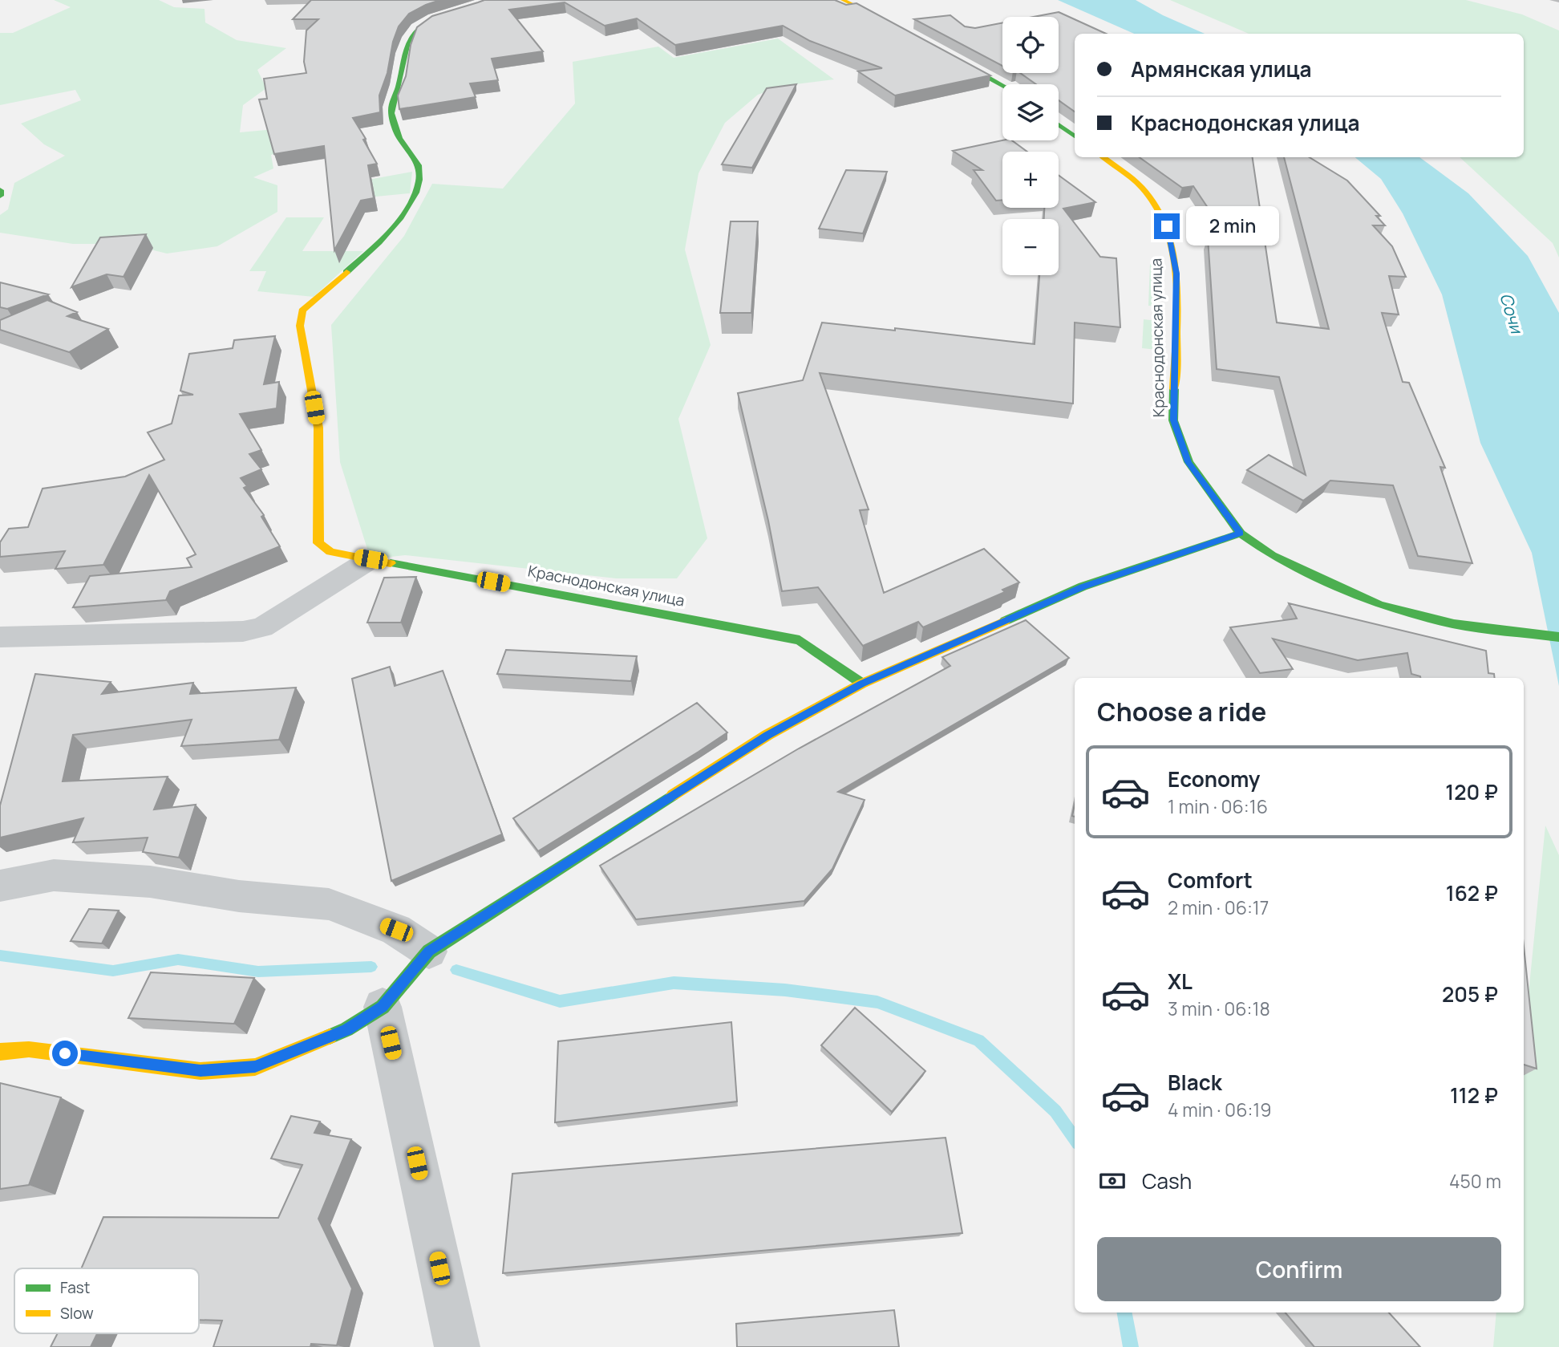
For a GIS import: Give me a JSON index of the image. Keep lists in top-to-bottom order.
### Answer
{
  "streets": {
    "street": ["Краснодонская улица"]
  },
  "water": ["Сочи"],
  "legend": ["Fast", "Slow"],
  "page": {
    "map_buttons": ["+", "−"],
    "banner": ["Армянская улица", "Краснодонская улица"],
    "bubble": "2 min",
    "heading": "Choose a ride",
    "list": [
      {
        "name": "Economy",
        "note": "1 min · 06:16",
        "value": "120 ₽"
      },
      {
        "name": "Comfort",
        "note": "2 min · 06:17",
        "value": "162 ₽"
      },
      {
        "name": "XL",
        "note": "3 min · 06:18",
        "value": "205 ₽"
      },
      {
        "name": "Black",
        "note": "4 min · 06:19",
        "value": "112 ₽"
      }
    ],
    "pay": ["Cash", "450 m"],
    "buttons": "Confirm"
  }
}
